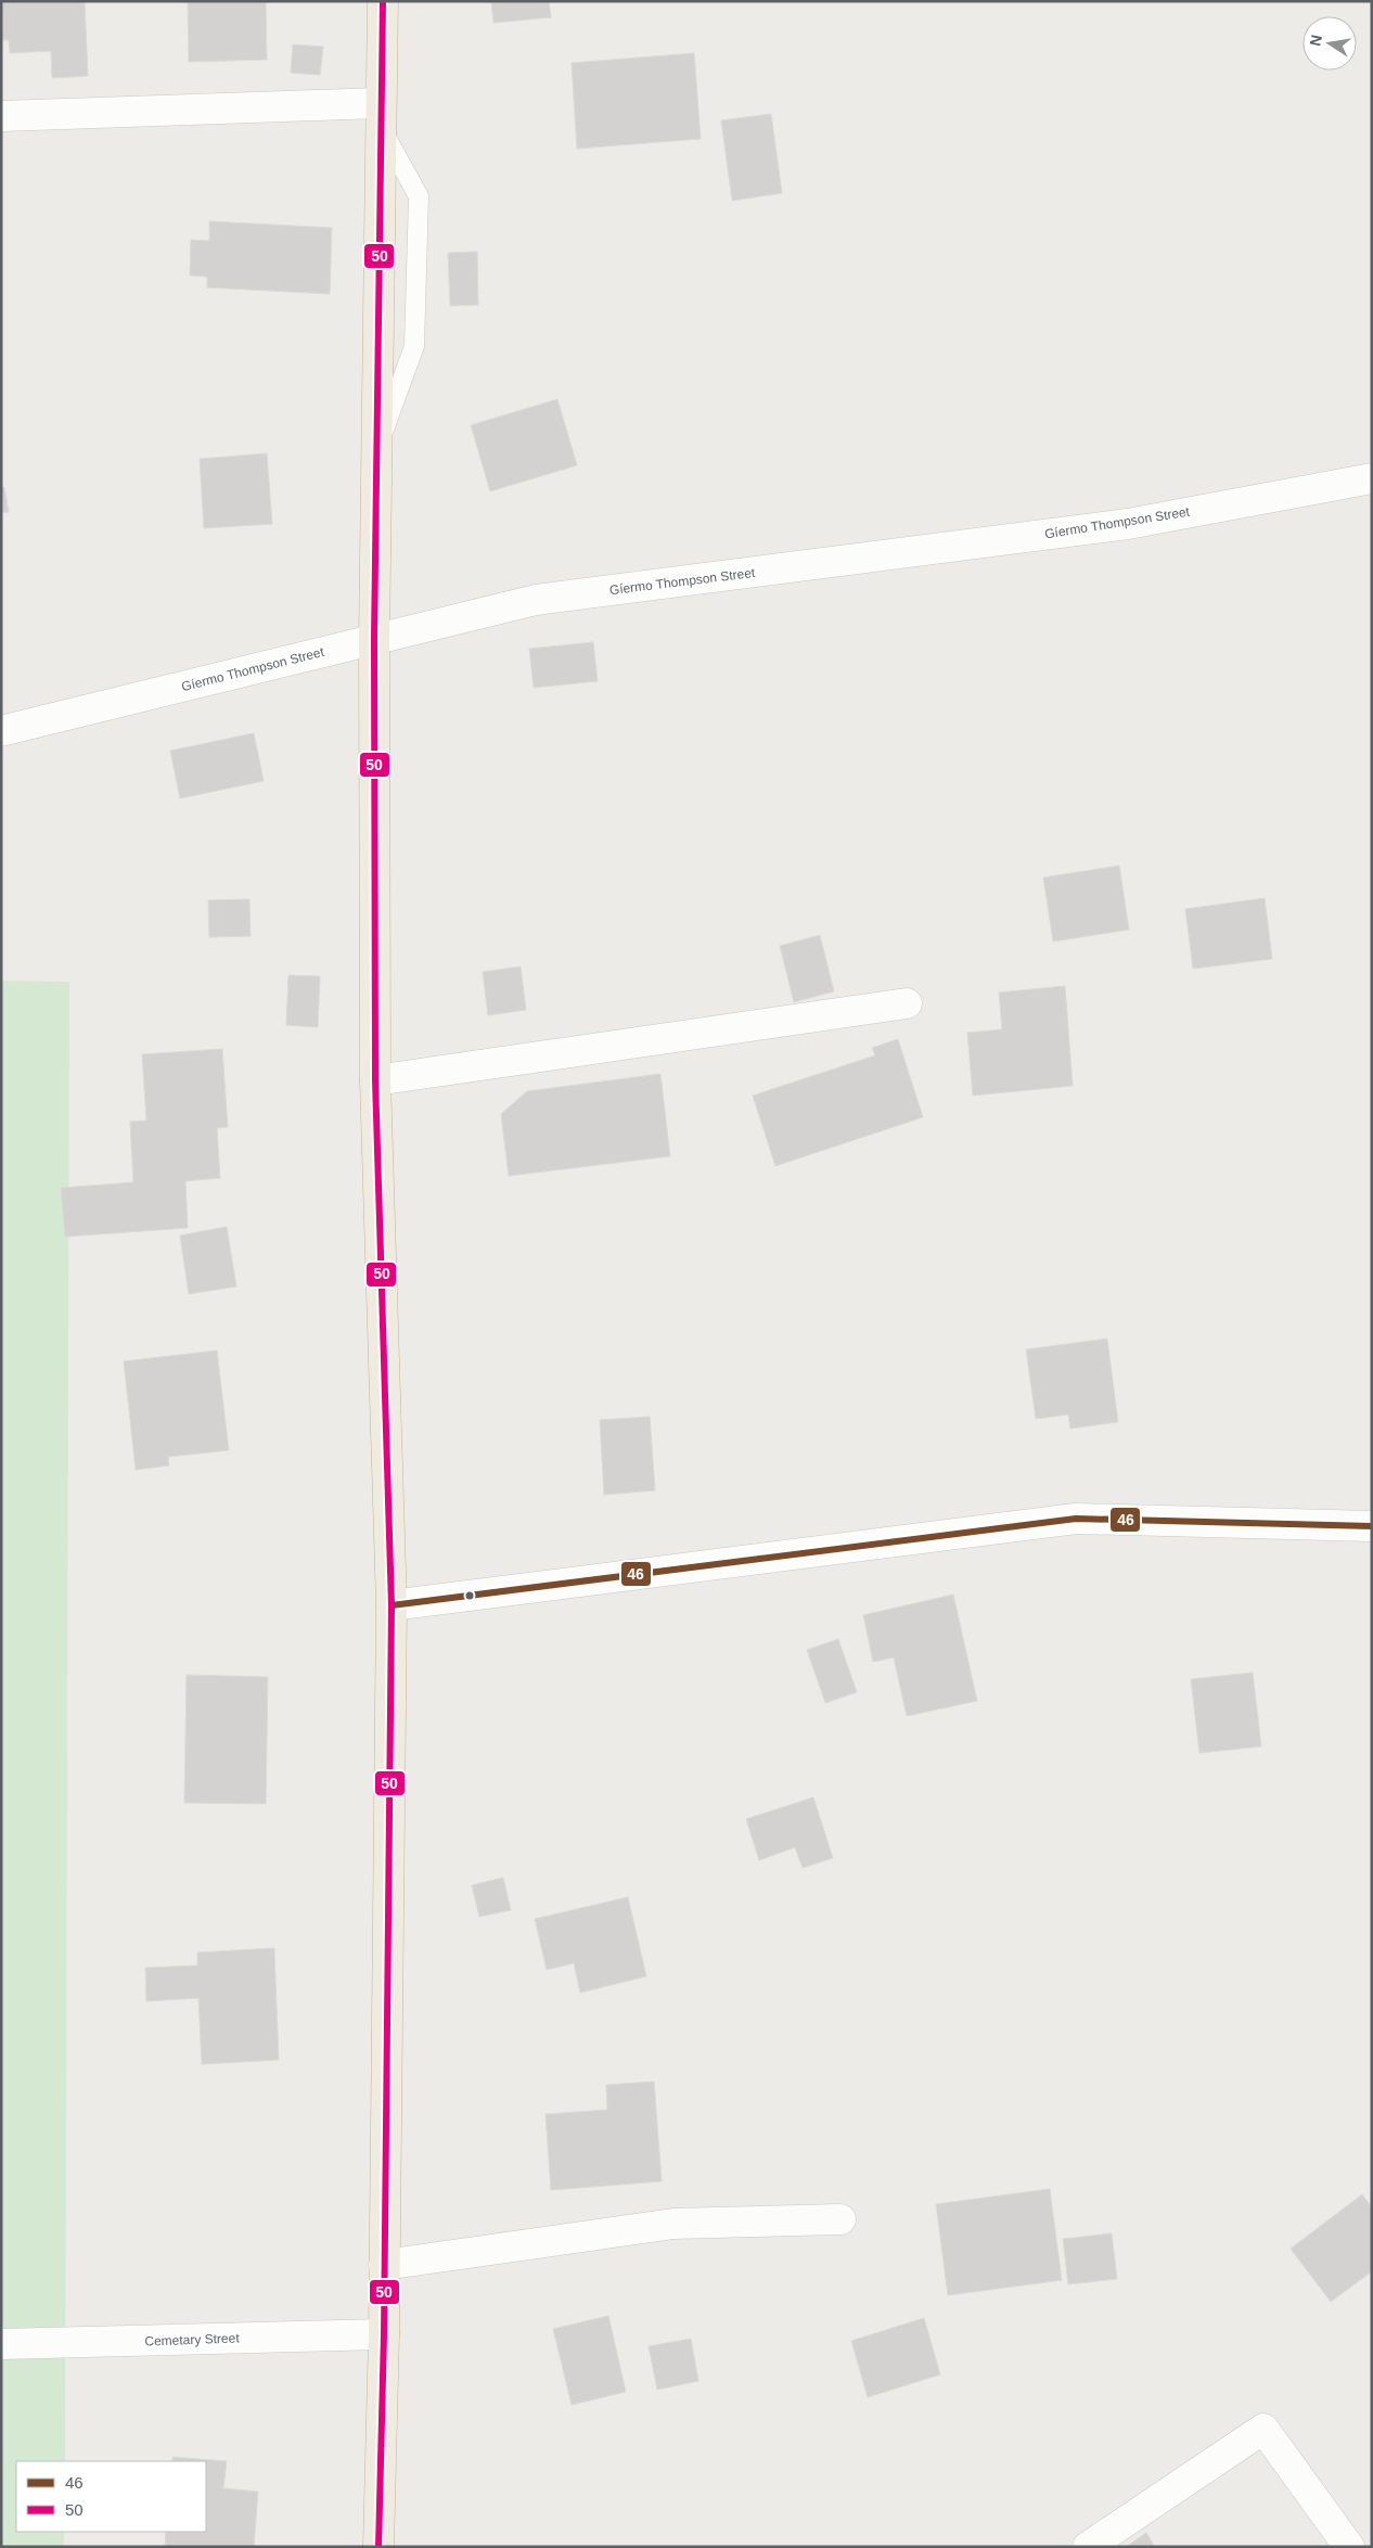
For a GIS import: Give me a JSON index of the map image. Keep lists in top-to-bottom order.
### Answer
{
  "streets": {
    "street": ["Gíermo Thompson Street", "Cemetary Street"]
  },
  "lines": ["transit line 50", "transit line 46"],
  "legend": ["46", "50"],
  "north": "left"
}
